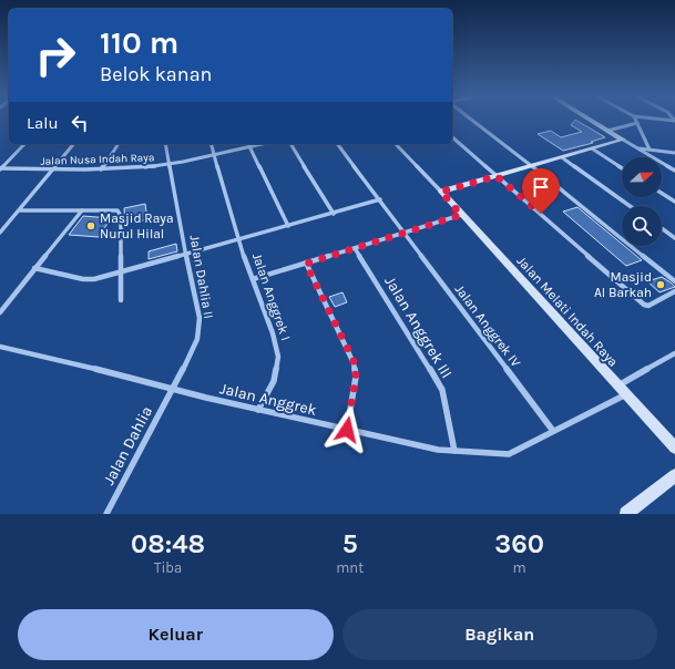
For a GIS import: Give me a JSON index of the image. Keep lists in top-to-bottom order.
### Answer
{
  "streets": {
    "street": [
      "Jalan Nusa Indah Raya",
      "Jalan Dahlia II",
      "Jalan Anggrek I",
      "Jalan Melati Indah Raya",
      "Jalan Anggrek IV",
      "Jalan Anggrek III",
      "Jalan Anggrek",
      "Jalan Dahlia"
    ]
  },
  "crossings": [
    ["Jalan Nusa Indah Raya", "Jalan Dahlia II"],
    ["Jalan Nusa Indah Raya", "Jalan Anggrek I"],
    ["Jalan Dahlia II", "Jalan Anggrek"],
    ["Jalan Dahlia II", "Jalan Dahlia"],
    ["Jalan Anggrek I", "Jalan Anggrek"],
    ["Jalan Melati Indah Raya", "Jalan Anggrek"],
    ["Jalan Anggrek IV", "Jalan Anggrek"],
    ["Jalan Anggrek III", "Jalan Anggrek"],
    ["Jalan Anggrek", "Jalan Dahlia"]
  ],
  "places": ["Masjid Raya Nurul Hilal", "Masjid Al Barkah"],
  "north": "right",
  "page": {
    "turn": ["110 m", "Belok kanan"],
    "then": "Lalu",
    "eta": [
      "08:48",
      "Tiba",
      "5",
      "mnt",
      "360",
      "m"
    ],
    "buttons": ["Keluar", "Bagikan"]
  }
}
